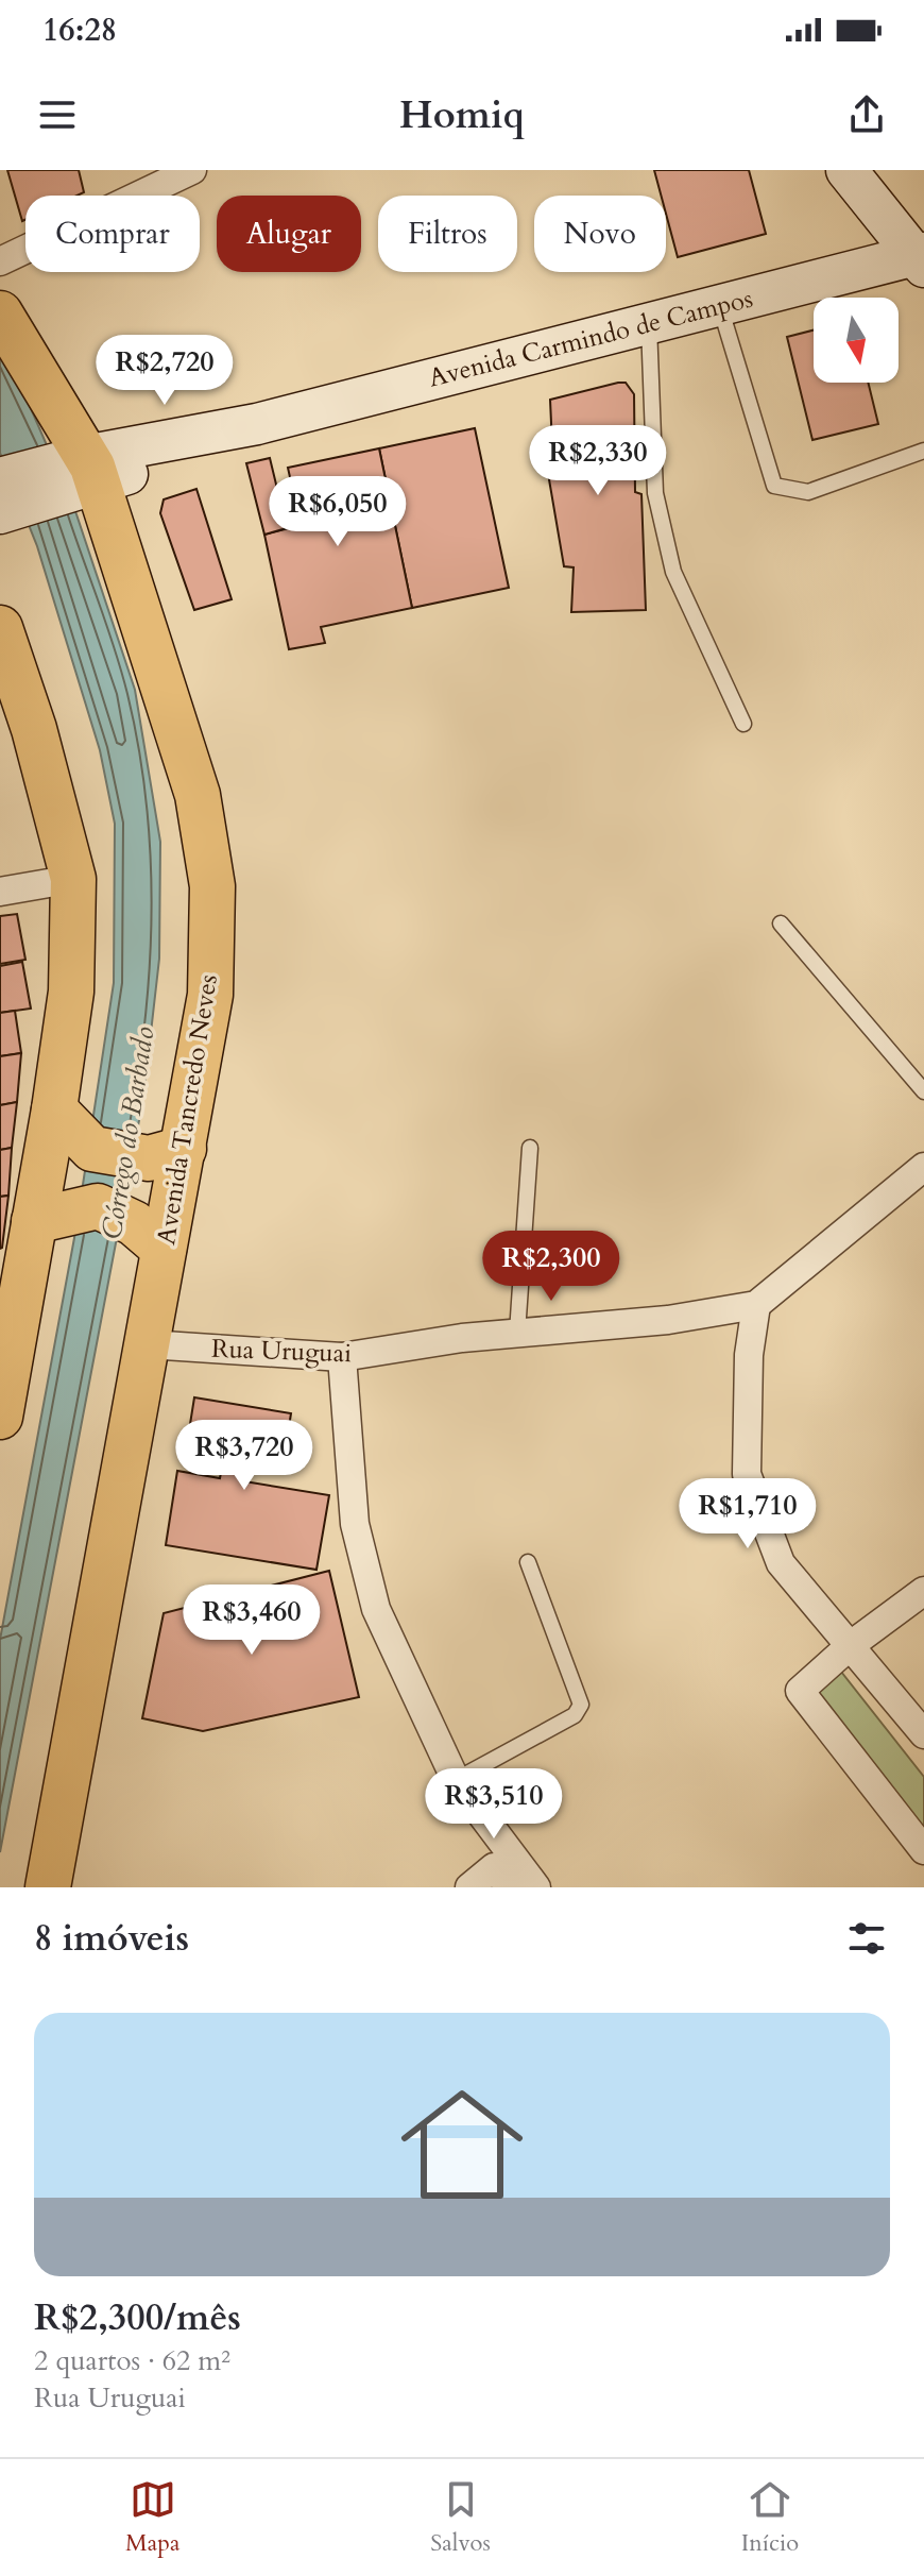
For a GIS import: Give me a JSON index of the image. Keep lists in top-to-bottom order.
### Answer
{
  "streets": {
    "main road": ["Avenida Carmindo de Campos", "Avenida Tancredo Neves"],
    "street": ["Rua Uruguai"]
  },
  "crossings": [
    ["Avenida Carmindo de Campos", "Avenida Tancredo Neves"],
    ["Avenida Tancredo Neves", "Rua Uruguai"]
  ],
  "water": ["Córrego do Barbado"],
  "north": "bottom",
  "page": {
    "status": "16:28",
    "header": "Homiq",
    "chip": [
      "Comprar",
      "Alugar",
      "Filtros",
      "Novo"
    ],
    "price": [
      "R$2,720",
      "R$2,330",
      "R$6,050",
      "R$2,300",
      "R$3,720",
      "R$1,710",
      "R$3,460",
      "R$3,510"
    ],
    "heading": "8 imóveis",
    "list": [
      {
        "name": "R$2,300/mês",
        "note": "2 quartos · 62 m² · Rua Uruguai"
      }
    ],
    "tabs": ["Mapa", "Salvos", "Início"]
  }
}
